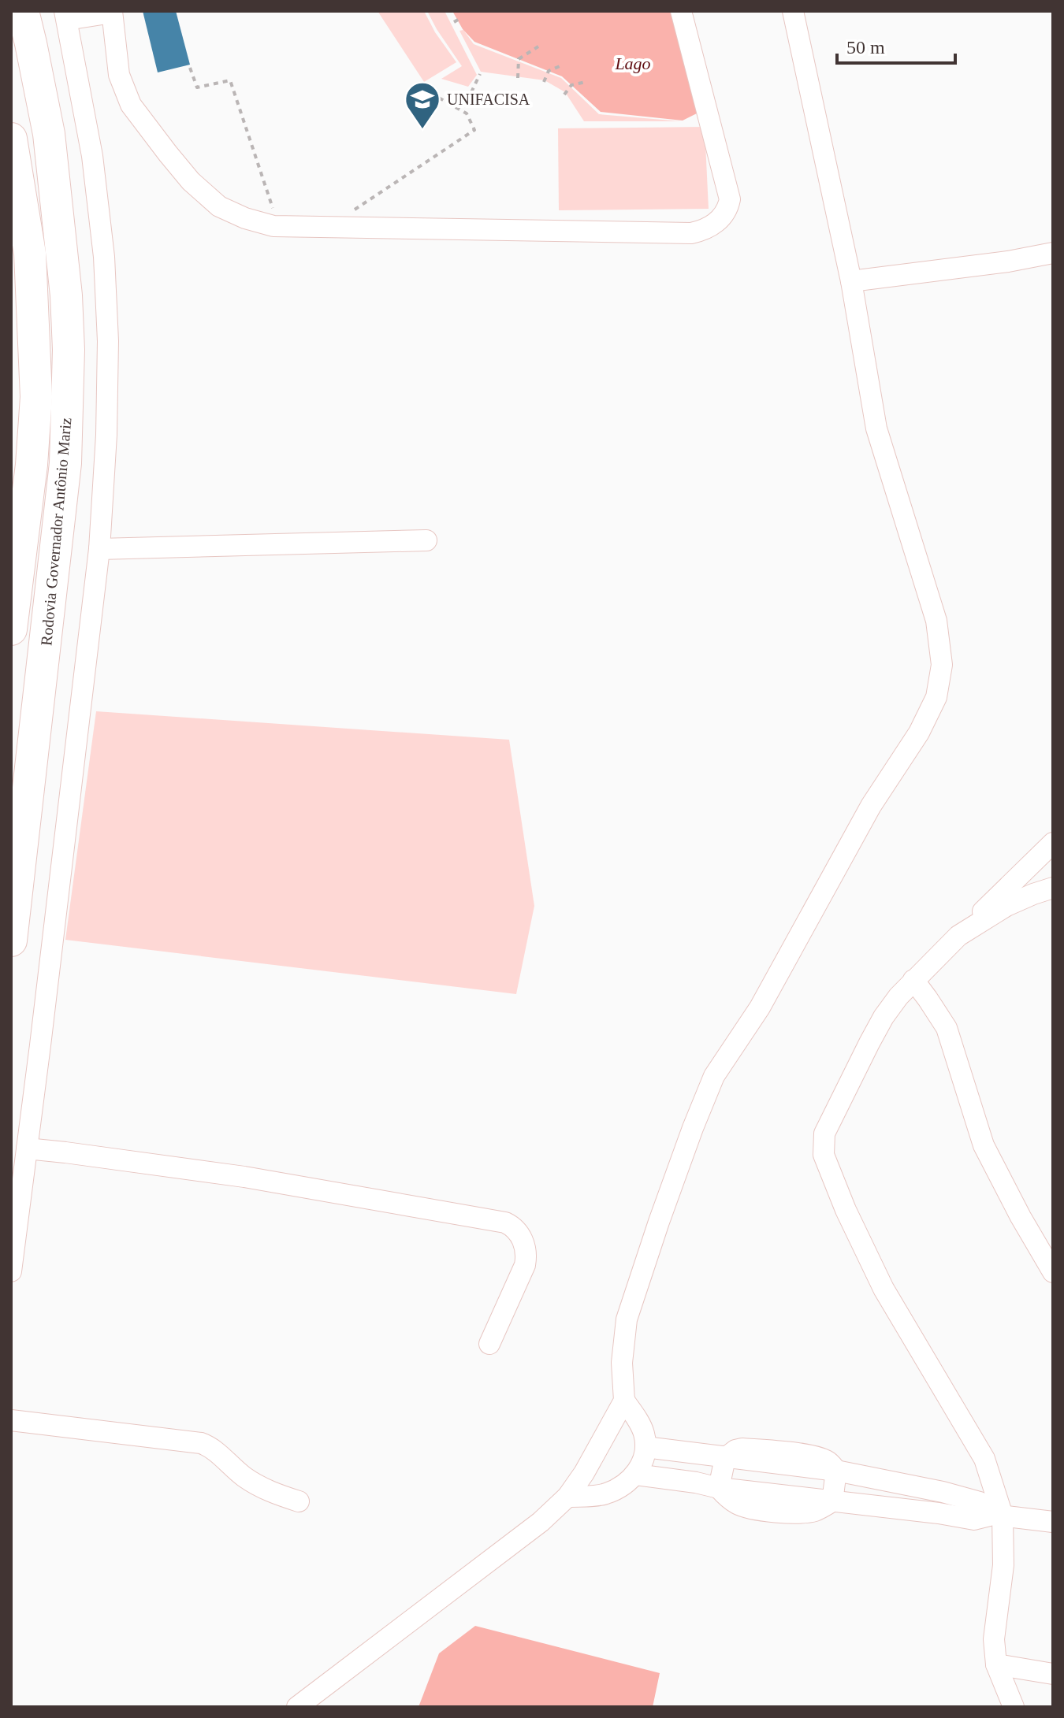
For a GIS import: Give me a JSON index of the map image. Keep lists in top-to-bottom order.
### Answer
{
  "streets": {
    "highway": ["Rodovia Governador Antônio Mariz"]
  },
  "water": ["Lago"],
  "places": {
    "school or university": ["UNIFACISA"]
  },
  "scale_bar": "50 m"
}
